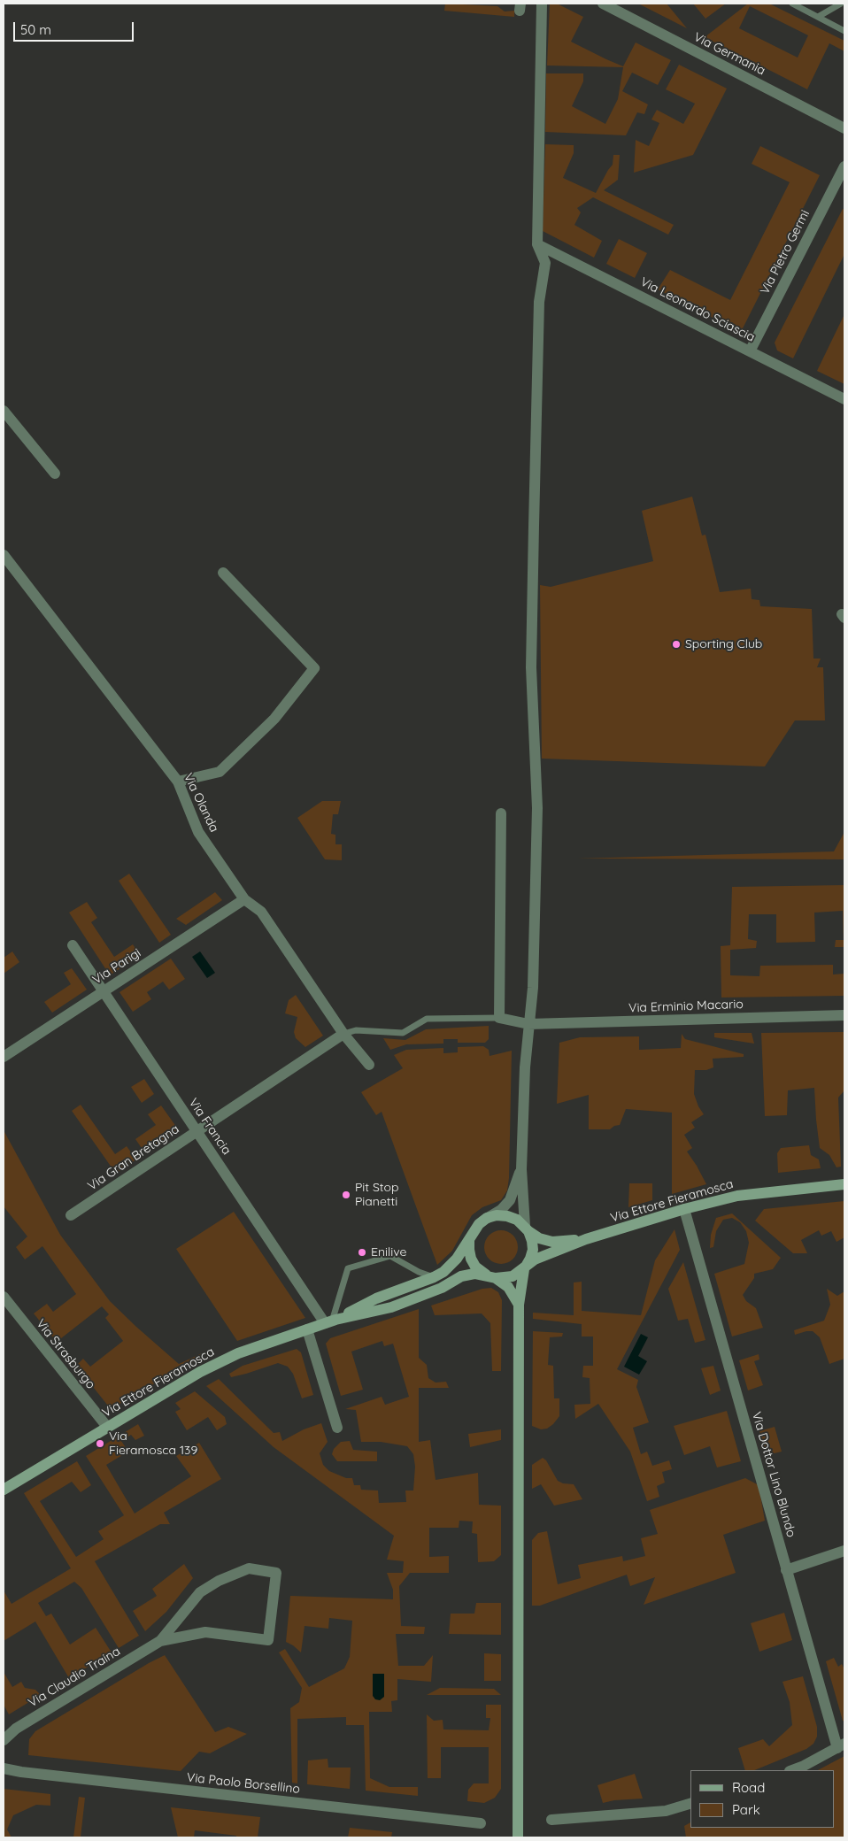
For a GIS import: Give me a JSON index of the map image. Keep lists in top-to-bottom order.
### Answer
{
  "streets": {
    "main road": ["Via Ettore Fieramosca"],
    "street": [
      "Via Germania",
      "Via Pietro Germi",
      "Via Leonardo Sciascia",
      "Via Olanda",
      "Via Parigi",
      "Via Erminio Macario",
      "Via Francia",
      "Via Gran Bretagna",
      "Via Strasburgo",
      "Via Dottor Lino Blundo",
      "Via Claudio Traina",
      "Via Paolo Borsellino"
    ]
  },
  "crossings": [
    ["Via Pietro Germi", "Via Leonardo Sciascia"],
    ["Via Olanda", "Via Parigi"],
    ["Via Olanda", "Via Gran Bretagna"],
    ["Via Parigi", "Via Francia"],
    ["Via Francia", "Via Gran Bretagna"],
    ["Via Francia", "Via Ettore Fieramosca"],
    ["Via Ettore Fieramosca", "Via Strasburgo"],
    ["Via Ettore Fieramosca", "Via Dottor Lino Blundo"]
  ],
  "places": [
    "Sporting Club",
    "Pit Stop Pianetti",
    "Enilive",
    "Via Fieramosca 139"
  ],
  "legend": ["Road", "Park"],
  "scale_bar": "50 m"
}
